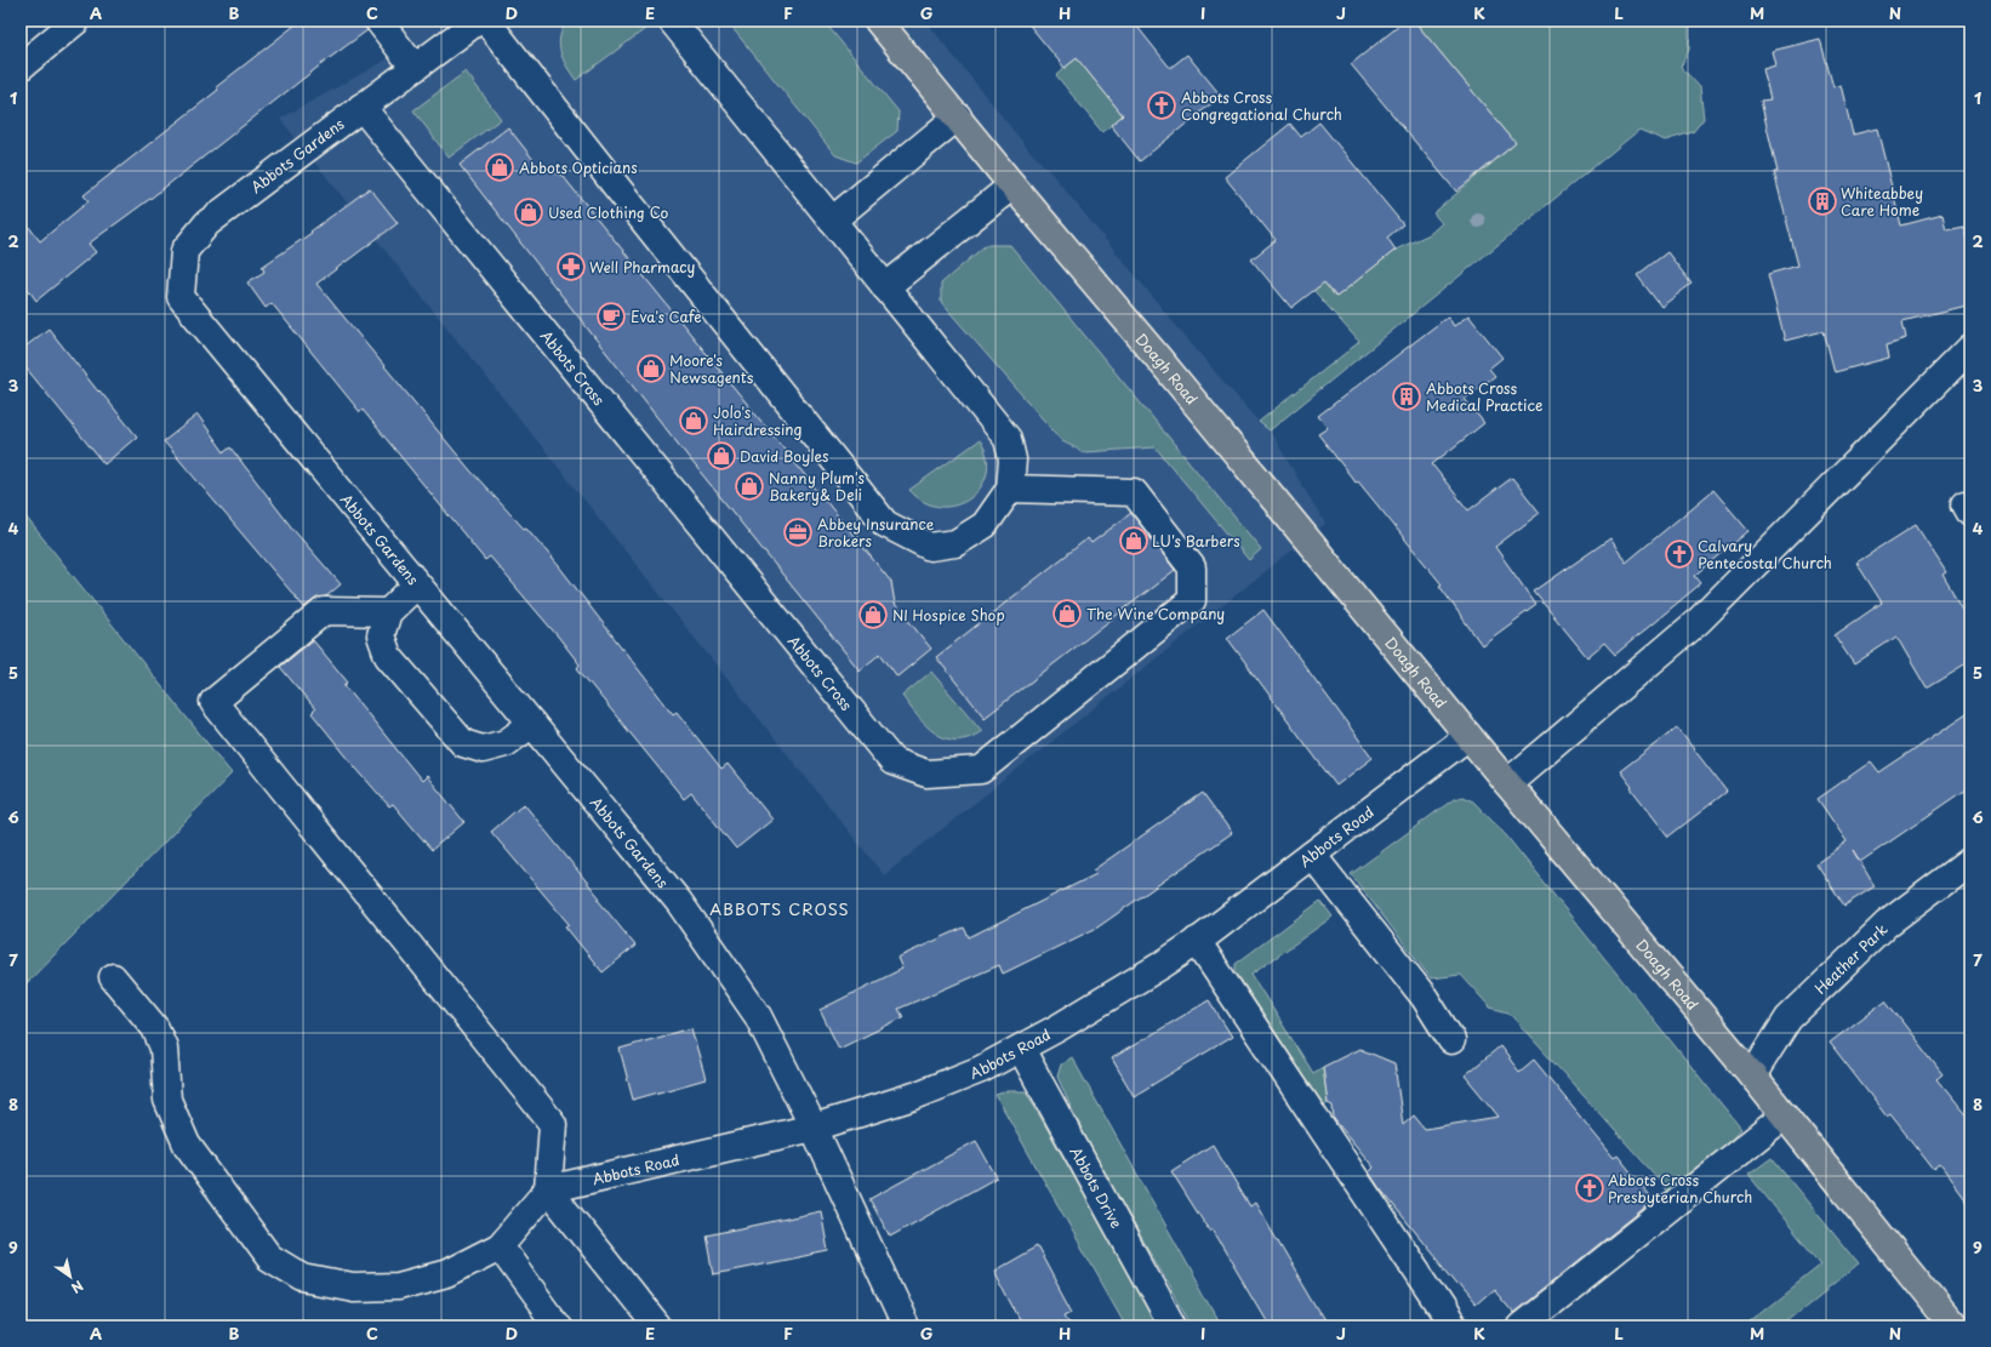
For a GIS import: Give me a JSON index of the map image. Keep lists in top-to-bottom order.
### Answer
{
  "streets": {
    "main road": ["Doagh Road"],
    "street": [
      "Abbots Gardens",
      "Abbots Cross",
      "Abbots Road",
      "Heather Park",
      "Abbots Drive"
    ]
  },
  "crossings": [
    ["Abbots Gardens", "Abbots Cross"],
    ["Abbots Gardens", "Abbots Road"],
    ["Doagh Road", "Abbots Road"],
    ["Doagh Road", "Heather Park"],
    ["Abbots Road", "Abbots Drive"]
  ],
  "districts": ["ABBOTS CROSS"],
  "places": {
    "church": ["Abbots Cross Congregational Church", "Calvary Pentecostal Church", "Abbots Cross Presbyterian Church"],
    "shop": [
      "Abbots Opticians",
      "Used Clothing Co",
      "Moore's Newsagents",
      "Jolo's Hairdressing",
      "David Boyles",
      "Nanny Plum's Bakery& Deli",
      "LU's Barbers",
      "The Wine Company",
      "NI Hospice Shop"
    ],
    "building": ["Whiteabbey Care Home", "Abbots Cross Medical Practice"],
    "pharmacy": ["Well Pharmacy"],
    "cafe": ["Eva's Cafe"],
    "office": ["Abbey Insurance Brokers"]
  },
  "north": "bottom right",
  "grid": {
    "columns": [
      "A",
      "B",
      "C",
      "D",
      "E",
      "F",
      "G",
      "H",
      "I",
      "J",
      "K",
      "L",
      "M",
      "N"
    ],
    "rows": [
      "1",
      "2",
      "3",
      "4",
      "5",
      "6",
      "7",
      "8",
      "9"
    ]
  }
}
